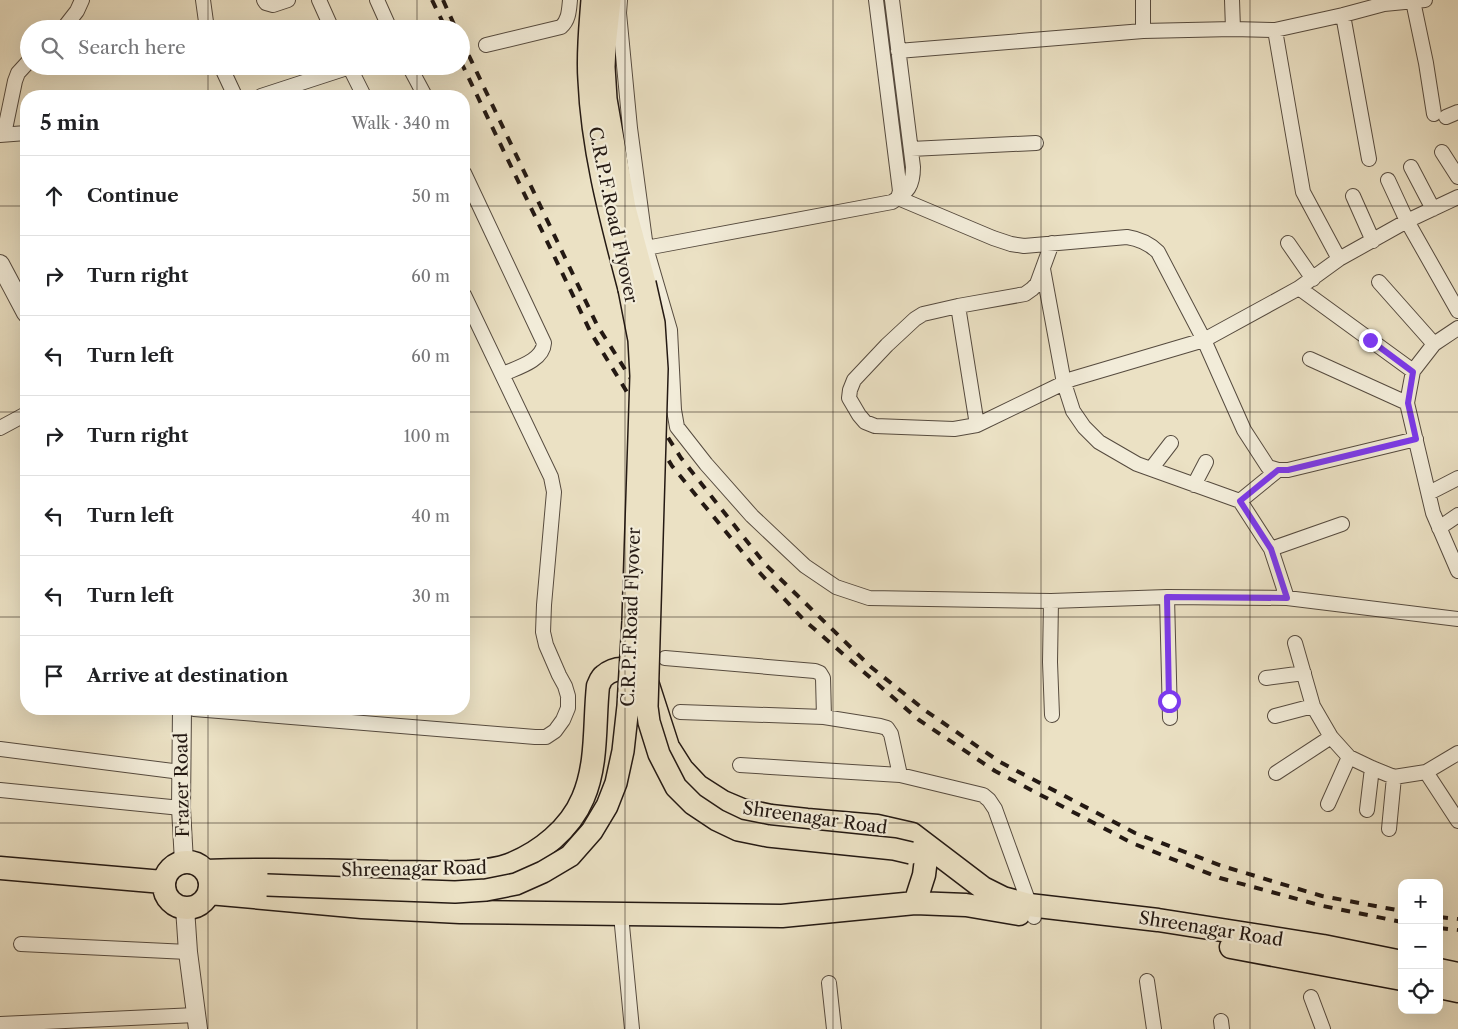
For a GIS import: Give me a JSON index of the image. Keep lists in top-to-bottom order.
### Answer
{
  "streets": {
    "highway": ["Shreenagar Road"],
    "main road": ["C.R.P.F.Road Flyover"],
    "street": ["Frazer Road"]
  },
  "crossings": [
    ["C.R.P.F.Road Flyover", "Frazer Road"],
    ["C.R.P.F.Road Flyover", "Shreenagar Road"],
    ["Frazer Road", "Shreenagar Road"]
  ],
  "page": {
    "search": "Search here",
    "heading": ["5 min", "Walk · 340 m"],
    "list": [
      ["Continue", "50 m"],
      ["Turn right", "60 m"],
      ["Turn left", "60 m"],
      ["Turn right", "100 m"],
      ["Turn left", "40 m"],
      ["Turn left", "30 m"],
      "Arrive at destination"
    ],
    "map_buttons": ["+", "−"]
  }
}
